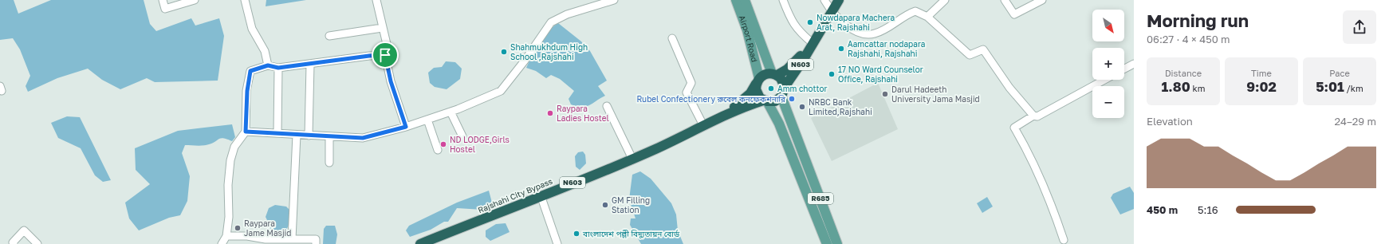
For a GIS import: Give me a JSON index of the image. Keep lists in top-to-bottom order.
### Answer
{
  "streets": {
    "highway": ["N603", "Rajshahi City Bypass"],
    "main road": ["Airport Road", "R685"]
  },
  "crossings": [
    ["Airport Road", "N603"],
    ["Airport Road", "R685"],
    ["N603", "Rajshahi City Bypass"],
    ["N603", "R685"]
  ],
  "places": [
    "Nowdapara Machera Arat, Rajshahi",
    "Aamcattar nodapara Rajshahi, Rajshahi",
    "Shahmukhdum High School ,Rajshahi",
    "17 NO Ward Counselor Office, Rajshahi",
    "Amm chottor",
    "Darul Hadeeth University Jama Masjid",
    "Rubel Confectionery রুবেল কনফেকশনারি",
    "NRBC Bank Limited,Rajshahi",
    "Raypara Ladies Hostel",
    "ND LODGE,Girls Hostel",
    "GM Filling Station",
    "Raypara Jame Masjid",
    "বাংলাদেশ পল্লী বিদ্যুতায়ন বোর্ড"
  ],
  "north": "bottom right",
  "page": {
    "heading": ["Morning run", "06:27 · 4 × 450 m"],
    "map_buttons": ["+", "−"],
    "stats": [
      ["Distance", "1.80 km"],
      ["Time", "9:02"],
      ["Pace", "5:01 /km"]
    ],
    "chart": ["Elevation", "24–29 m"],
    "list": [
      {
        "name": "450 m",
        "note": "5:16"
      }
    ]
  }
}
